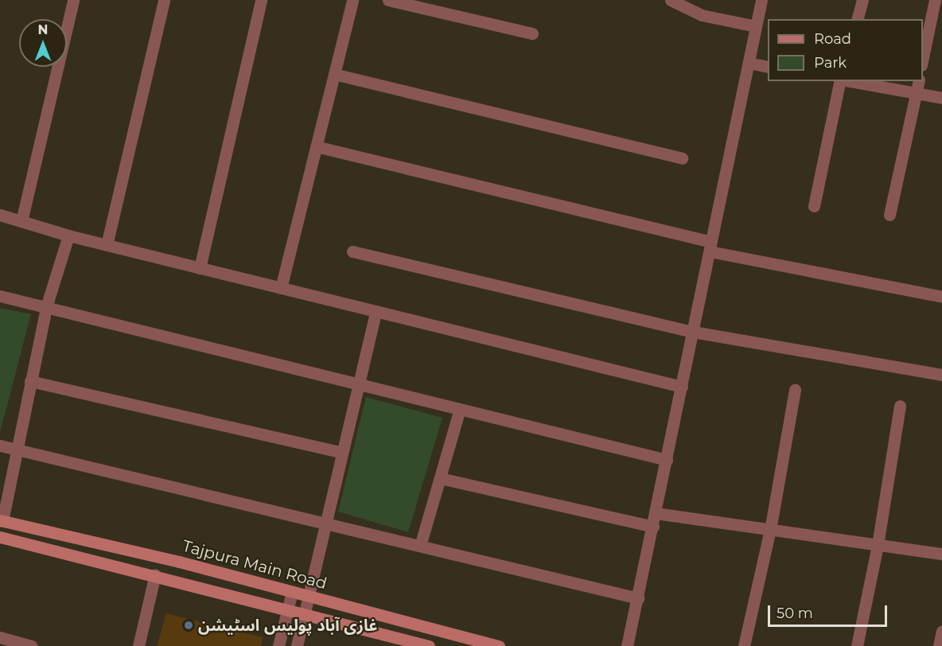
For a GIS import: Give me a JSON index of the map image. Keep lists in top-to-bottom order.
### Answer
{
  "streets": {
    "street": ["Tajpura Main Road"]
  },
  "places": ["غازی آباد پولیس اسٹیشن"],
  "legend": ["Road", "Park"],
  "scale_bar": "50 m",
  "north": "top"
}
